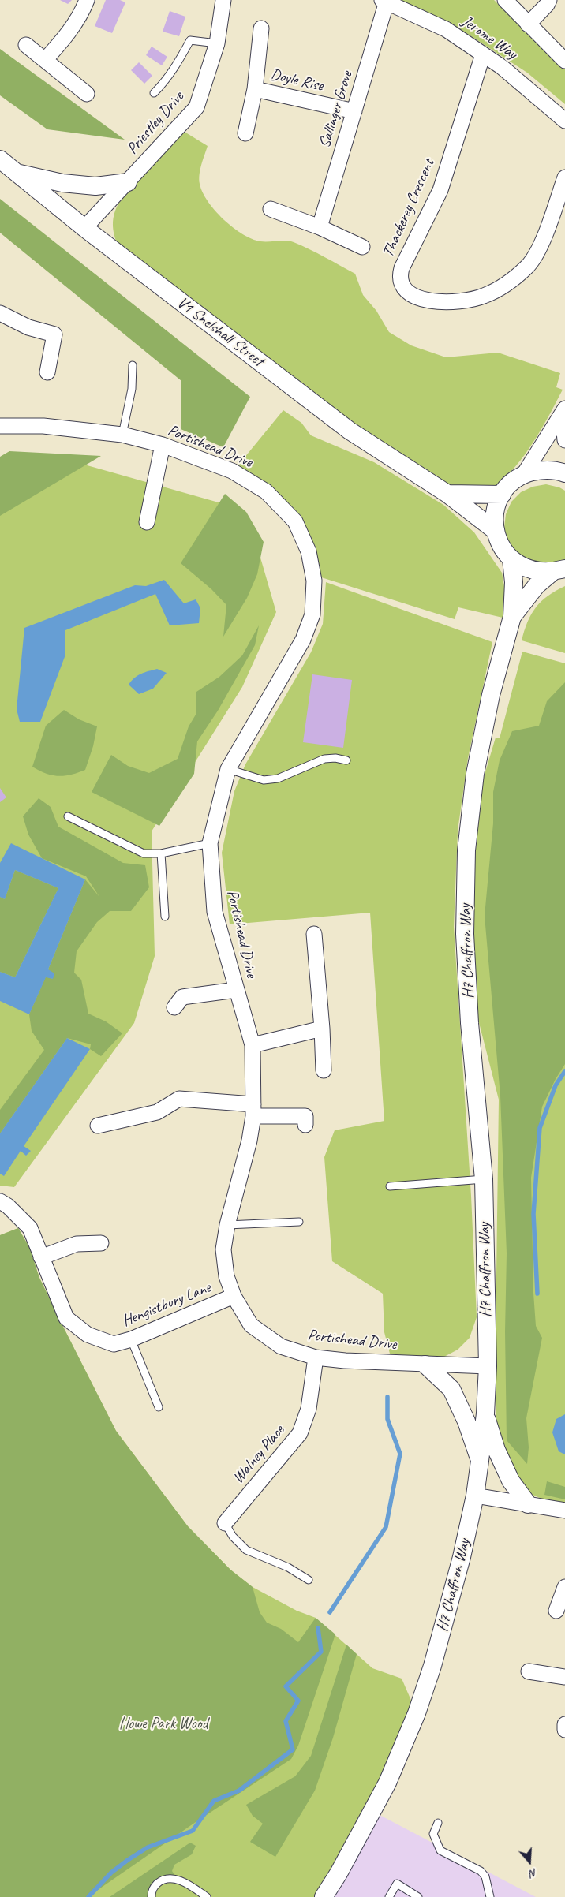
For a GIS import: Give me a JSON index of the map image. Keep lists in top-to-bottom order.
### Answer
{
  "streets": {
    "street": [
      "Jerome Way",
      "Doyle Rise",
      "Sallinger Grove",
      "Priestley Drive",
      "Thackerey Crescent",
      "V1 Snelshall Street",
      "Portishead Drive",
      "H7 Chaffron Way",
      "Hengistbury Lane",
      "Walney Place"
    ]
  },
  "crossings": [
    ["Jerome Way", "Sallinger Grove"],
    ["Jerome Way", "Thackerey Crescent"],
    ["Doyle Rise", "Sallinger Grove"],
    ["Priestley Drive", "V1 Snelshall Street"],
    ["Portishead Drive", "H7 Chaffron Way"],
    ["Portishead Drive", "Hengistbury Lane"],
    ["Portishead Drive", "Walney Place"]
  ],
  "parks": ["Howe Park Wood"],
  "north": "bottom"
}
